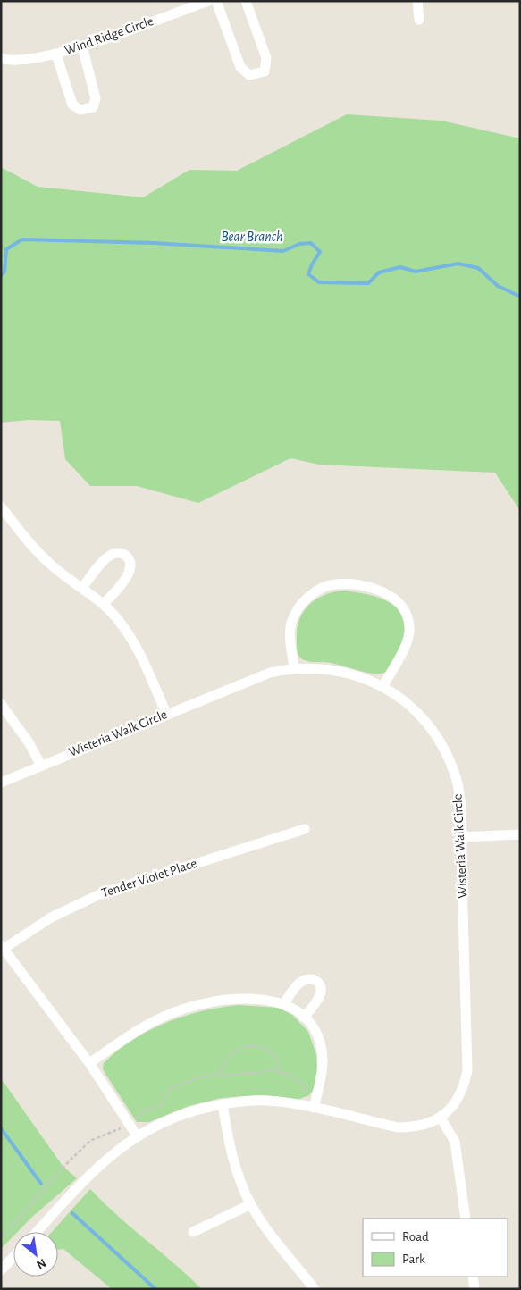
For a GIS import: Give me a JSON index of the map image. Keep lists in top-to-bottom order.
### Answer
{
  "streets": {
    "street": ["Wind Ridge Circle", "Wisteria Walk Circle", "Tender Violet Place"]
  },
  "water": ["Bear Branch"],
  "legend": ["Road", "Park"],
  "north": "bottom right"
}
